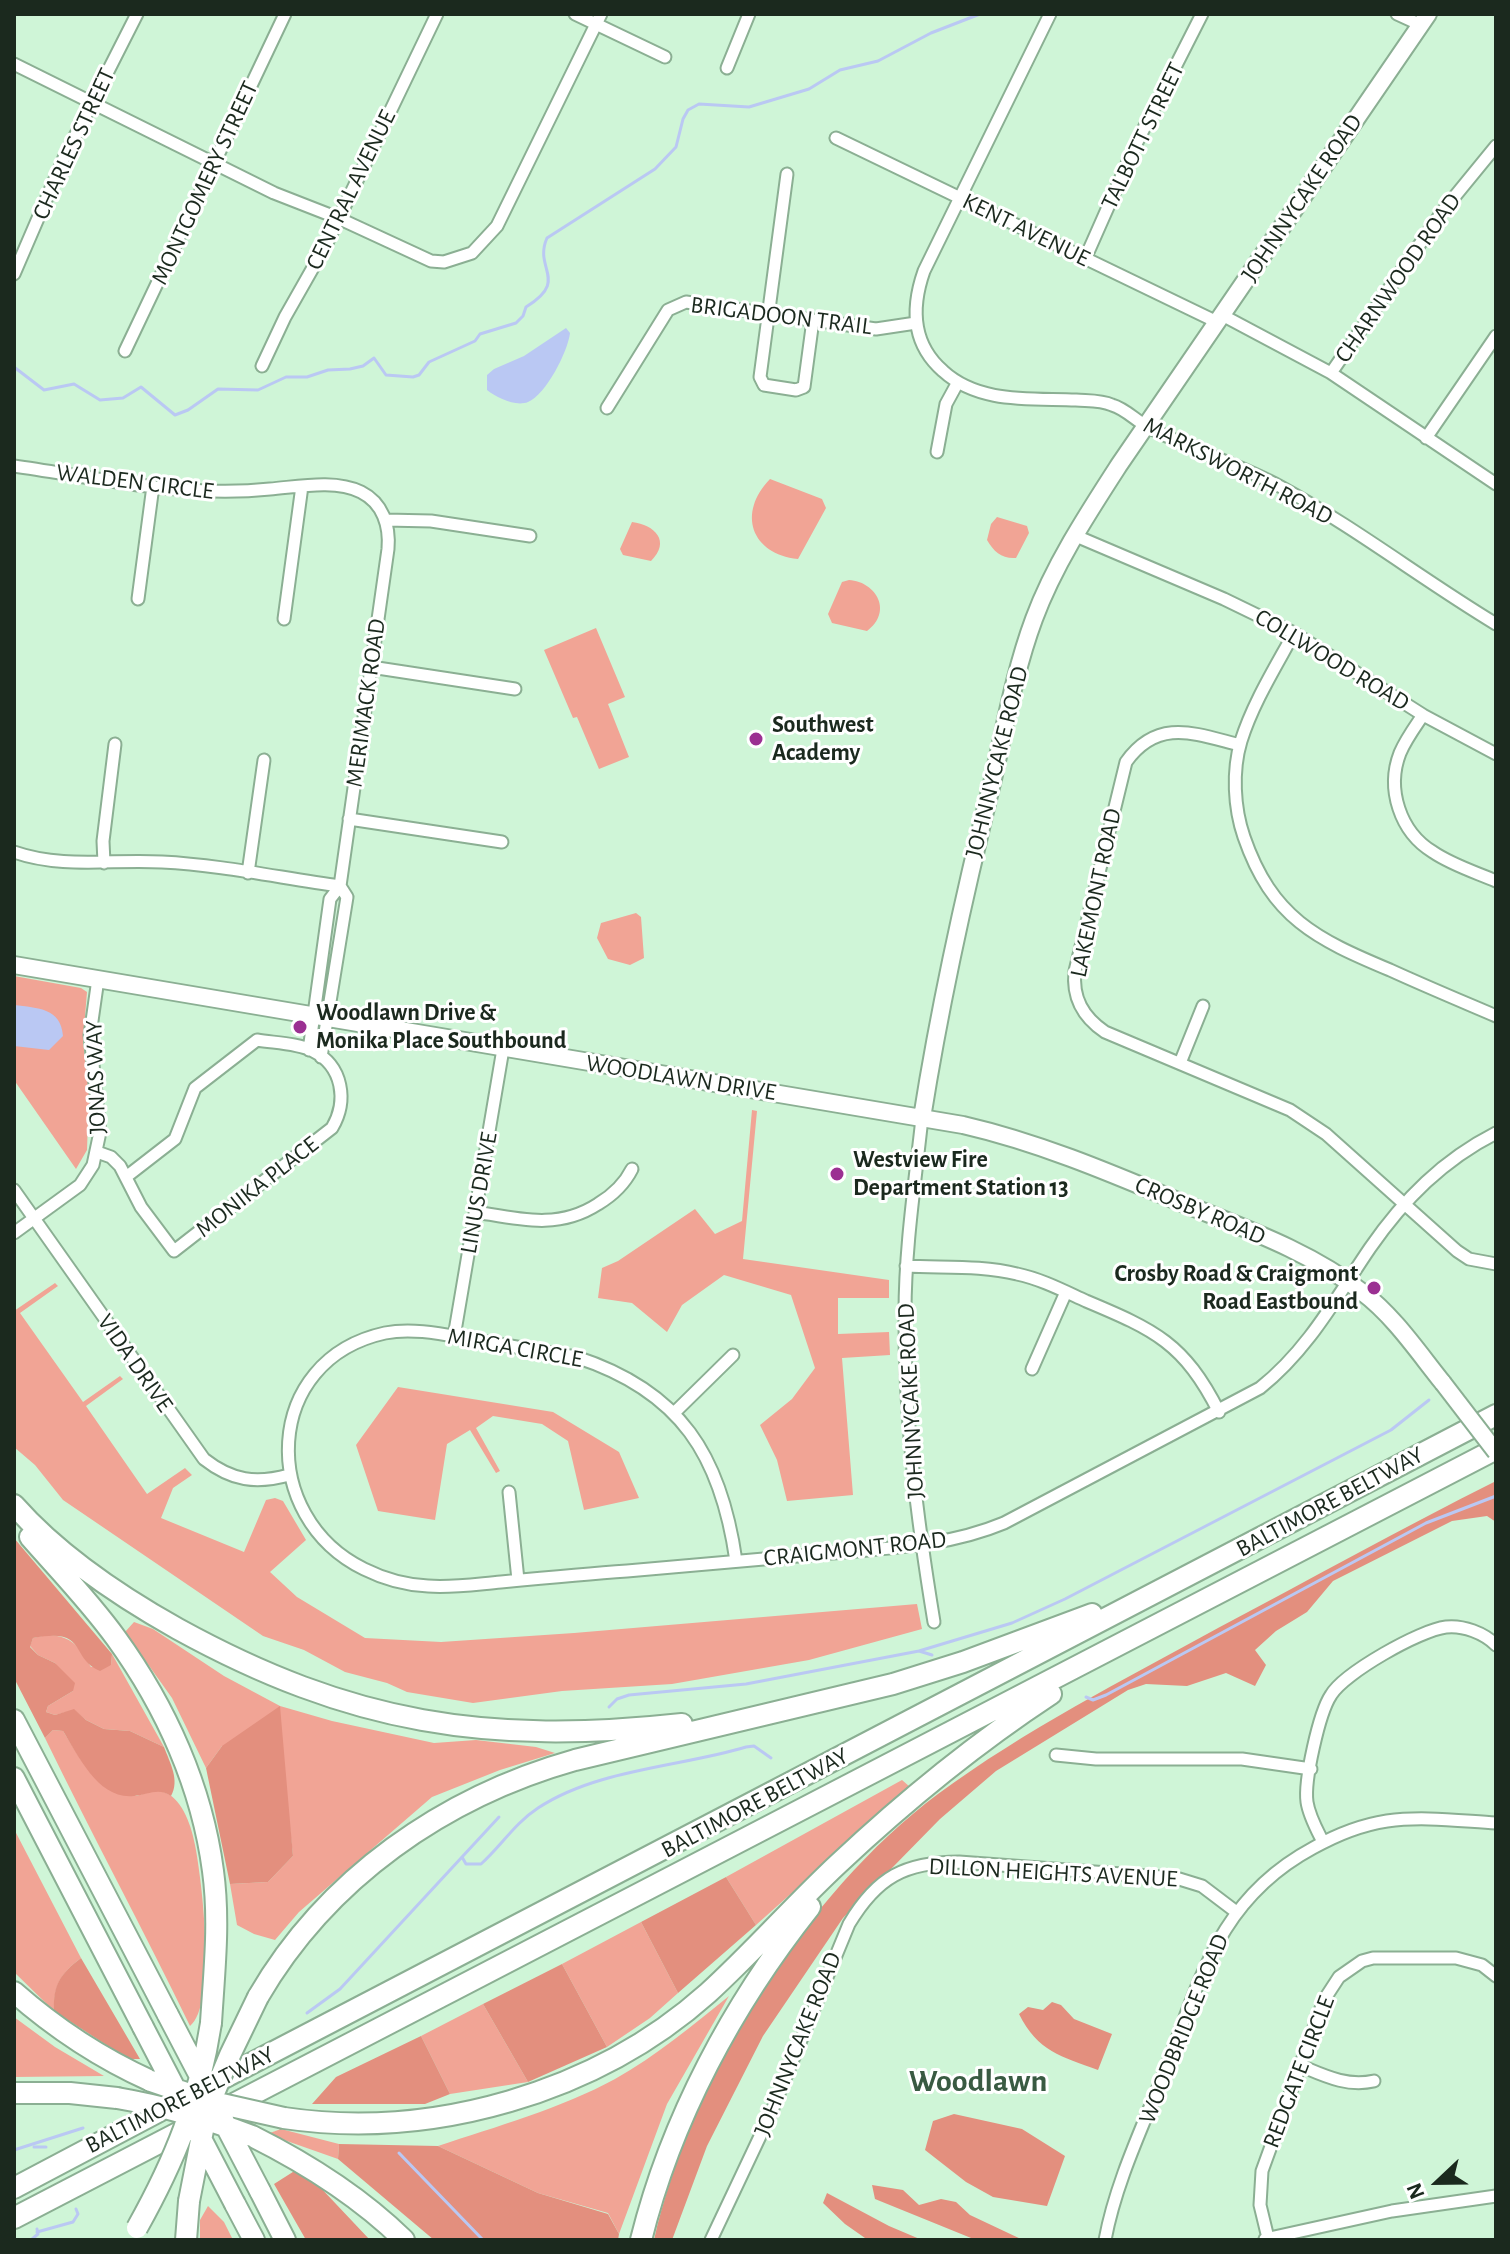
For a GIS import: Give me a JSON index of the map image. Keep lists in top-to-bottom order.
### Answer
{
  "streets": {
    "highway": ["BALTIMORE BELTWAY"],
    "main road": ["JOHNNYCAKE ROAD", "WOODLAWN DRIVE", "CROSBY ROAD"],
    "street": [
      "TALBOTT STREET",
      "CHARLES STREET",
      "MONTGOMERY STREET",
      "CENTRAL AVENUE",
      "KENT AVENUE",
      "CHARNWOOD ROAD",
      "BRIGADOON TRAIL",
      "MARKSWORTH ROAD",
      "WALDEN CIRCLE",
      "COLLWOOD ROAD",
      "MERIMACK ROAD",
      "LAKEMONT ROAD",
      "JONAS WAY",
      "MONIKA PLACE",
      "LINUS DRIVE",
      "MIRGA CIRCLE",
      "VIDA DRIVE",
      "CRAIGMONT ROAD",
      "DILLON HEIGHTS AVENUE",
      "WOODBRIDGE ROAD",
      "REDGATE CIRCLE"
    ]
  },
  "crossings": [
    ["TALBOTT STREET", "KENT AVENUE"],
    ["JOHNNYCAKE ROAD", "KENT AVENUE"],
    ["JOHNNYCAKE ROAD", "MARKSWORTH ROAD"],
    ["JOHNNYCAKE ROAD", "COLLWOOD ROAD"],
    ["JOHNNYCAKE ROAD", "WOODLAWN DRIVE"],
    ["JOHNNYCAKE ROAD", "CROSBY ROAD"],
    ["JOHNNYCAKE ROAD", "CRAIGMONT ROAD"],
    ["JOHNNYCAKE ROAD", "DILLON HEIGHTS AVENUE"],
    ["KENT AVENUE", "CHARNWOOD ROAD"],
    ["WALDEN CIRCLE", "MERIMACK ROAD"],
    ["MERIMACK ROAD", "WOODLAWN DRIVE"],
    ["MERIMACK ROAD", "MONIKA PLACE"],
    ["LAKEMONT ROAD", "CRAIGMONT ROAD"],
    ["JONAS WAY", "WOODLAWN DRIVE"],
    ["JONAS WAY", "MONIKA PLACE"],
    ["JONAS WAY", "VIDA DRIVE"],
    ["WOODLAWN DRIVE", "LINUS DRIVE"],
    ["WOODLAWN DRIVE", "CROSBY ROAD"],
    ["LINUS DRIVE", "MIRGA CIRCLE"],
    ["CROSBY ROAD", "BALTIMORE BELTWAY"],
    ["CROSBY ROAD", "CRAIGMONT ROAD"],
    ["MIRGA CIRCLE", "CRAIGMONT ROAD"],
    ["VIDA DRIVE", "CRAIGMONT ROAD"],
    ["DILLON HEIGHTS AVENUE", "WOODBRIDGE ROAD"]
  ],
  "districts": ["Woodlawn"],
  "places": [
    "Southwest Academy",
    "Woodlawn Drive & Monika Place Southbound",
    "Westview Fire Department Station 13",
    "Crosby Road & Craigmont Road Eastbound"
  ],
  "north": "left"
}
